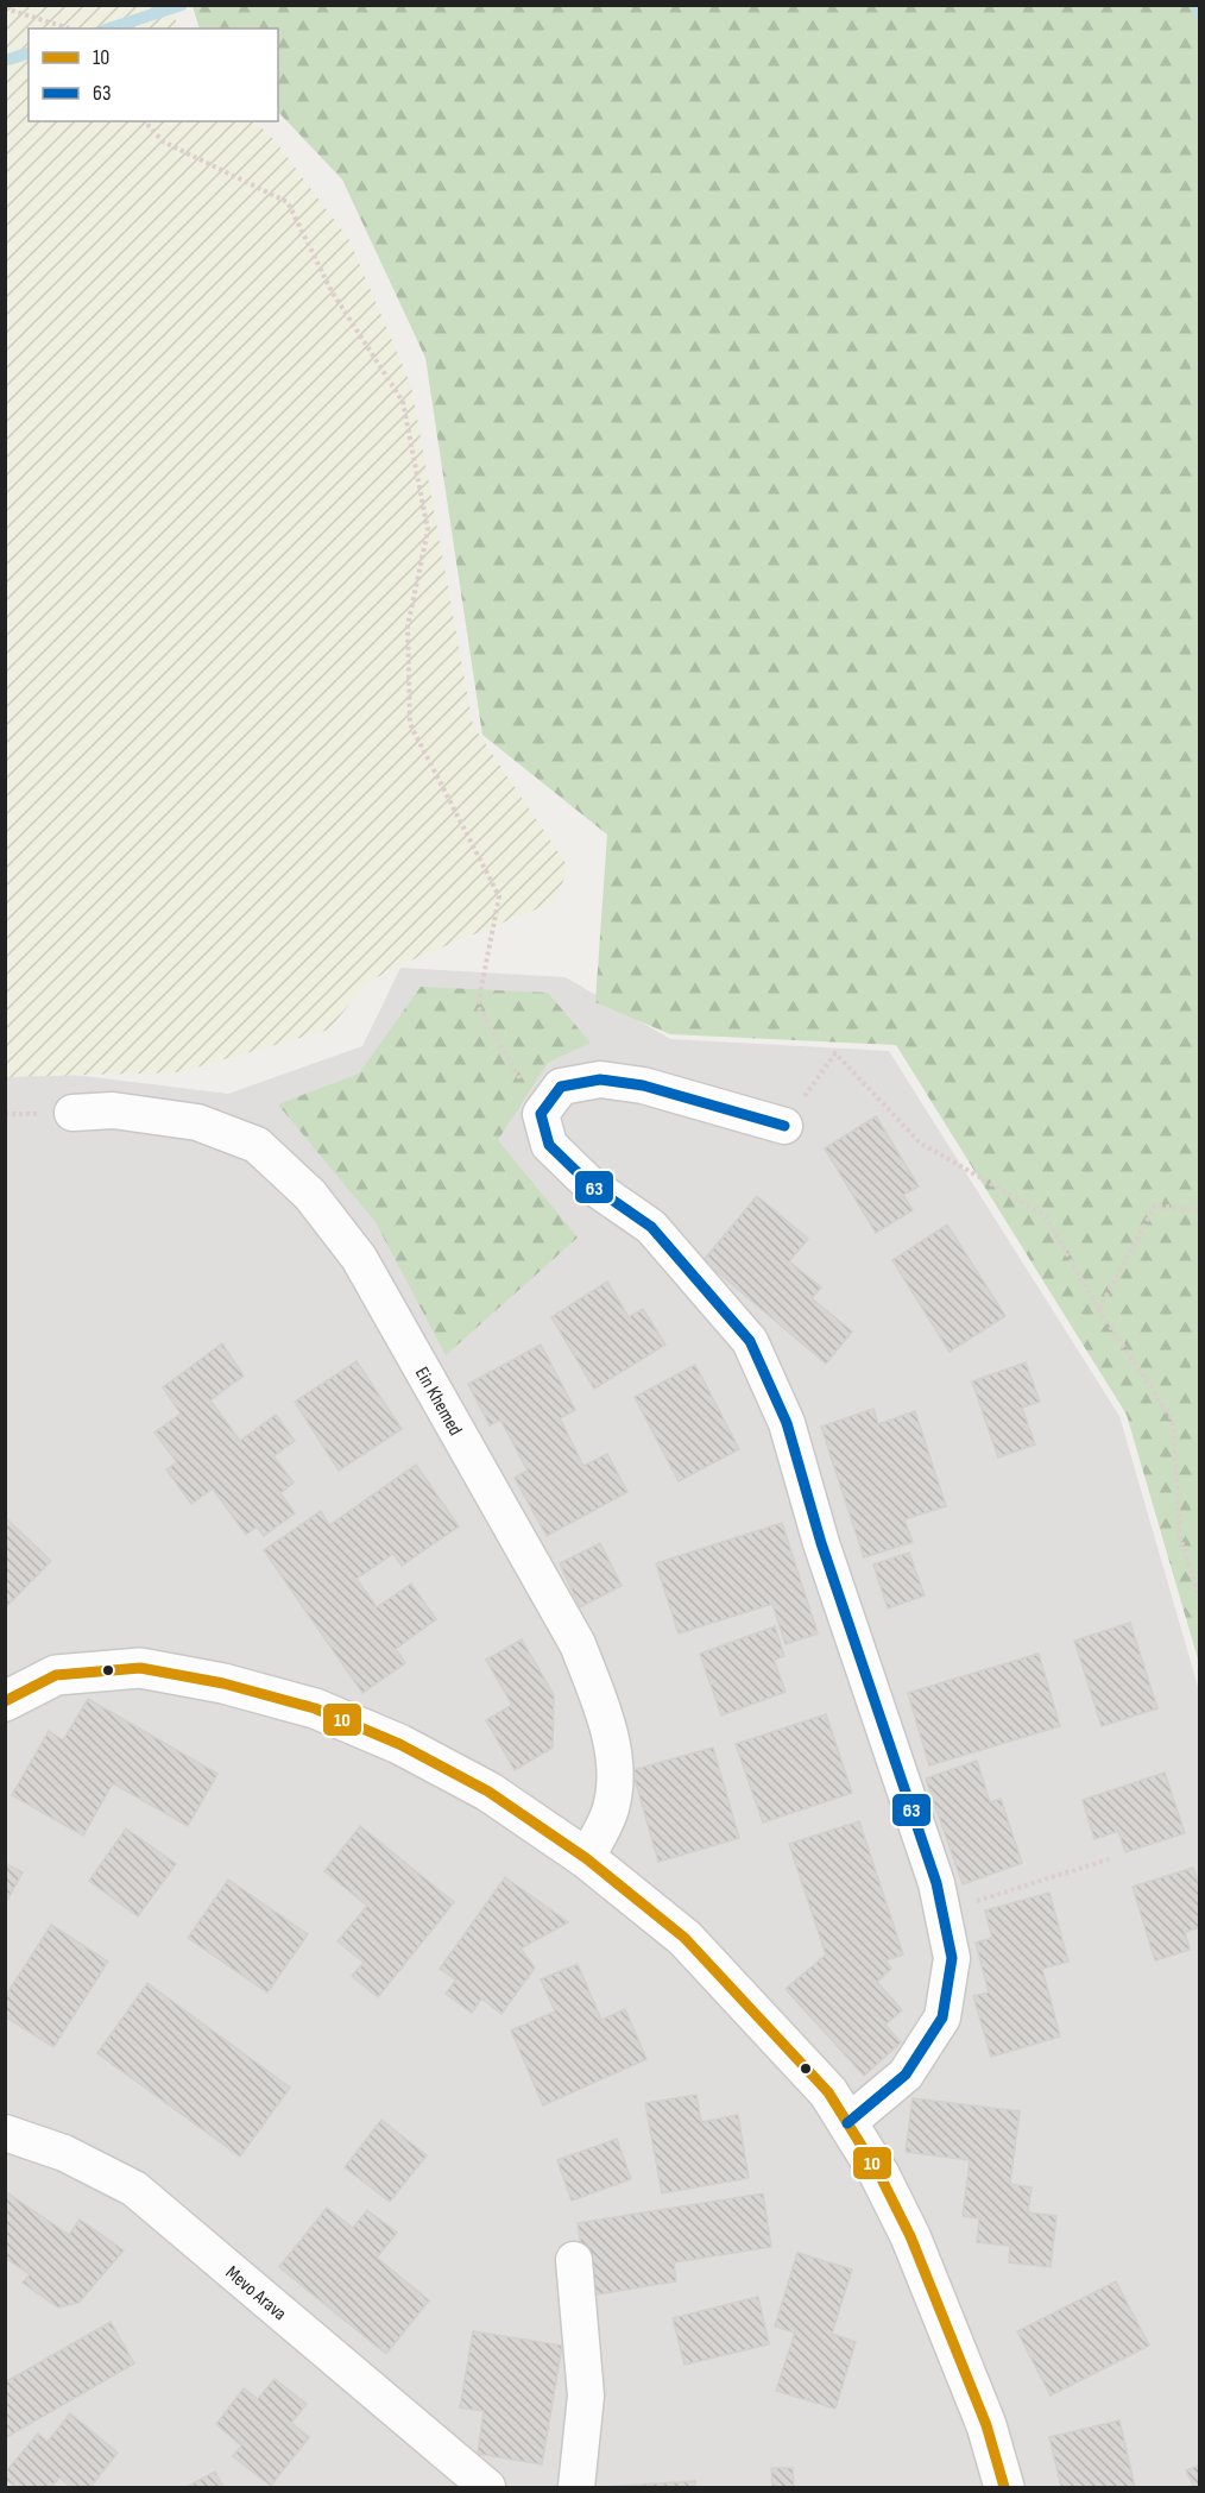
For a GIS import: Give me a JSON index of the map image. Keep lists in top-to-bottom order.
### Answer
{
  "streets": {
    "street": ["Ein Khemed", "Mevo Arava"]
  },
  "lines": ["transit line 63", "transit line 10"],
  "legend": ["10", "63"]
}
